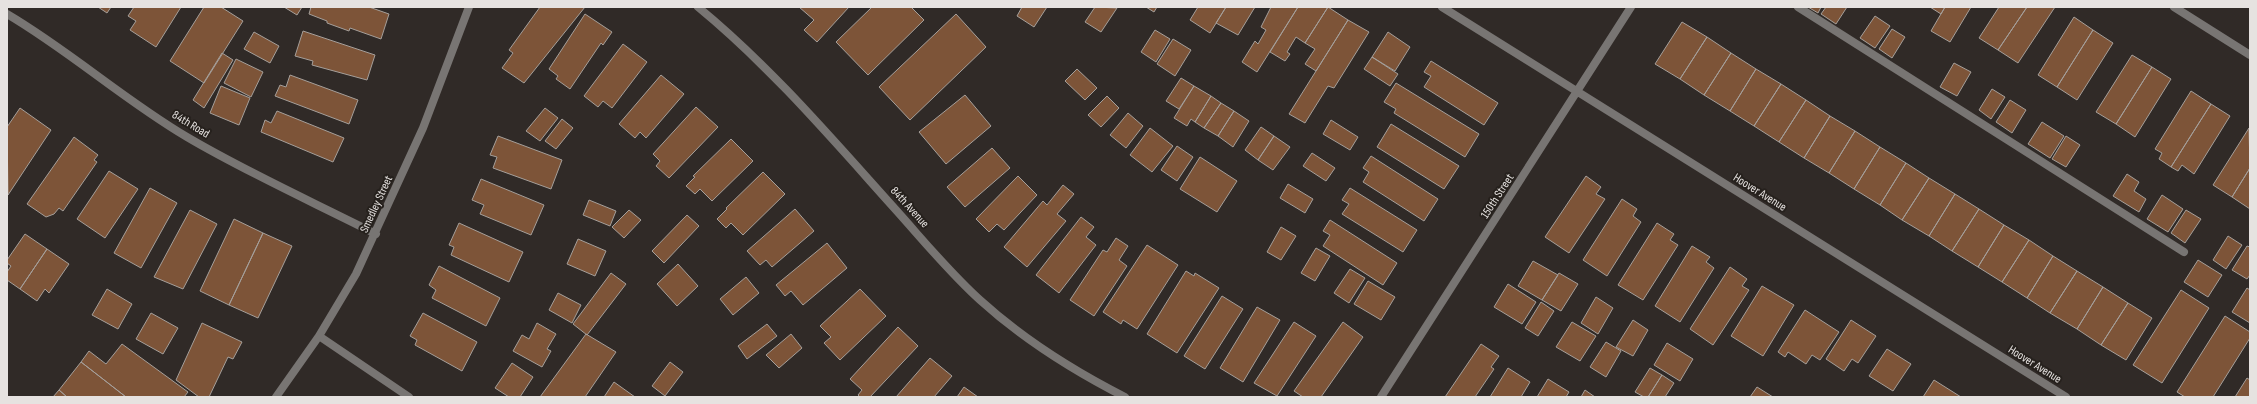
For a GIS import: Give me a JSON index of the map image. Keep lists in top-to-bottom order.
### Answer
{
  "streets": {
    "street": [
      "84th Road",
      "Hoover Avenue",
      "150th Street",
      "Smedley Street",
      "84th Avenue"
    ]
  },
  "crossings": [
    ["84th Road", "Smedley Street"],
    ["Hoover Avenue", "150th Street"]
  ]
}
